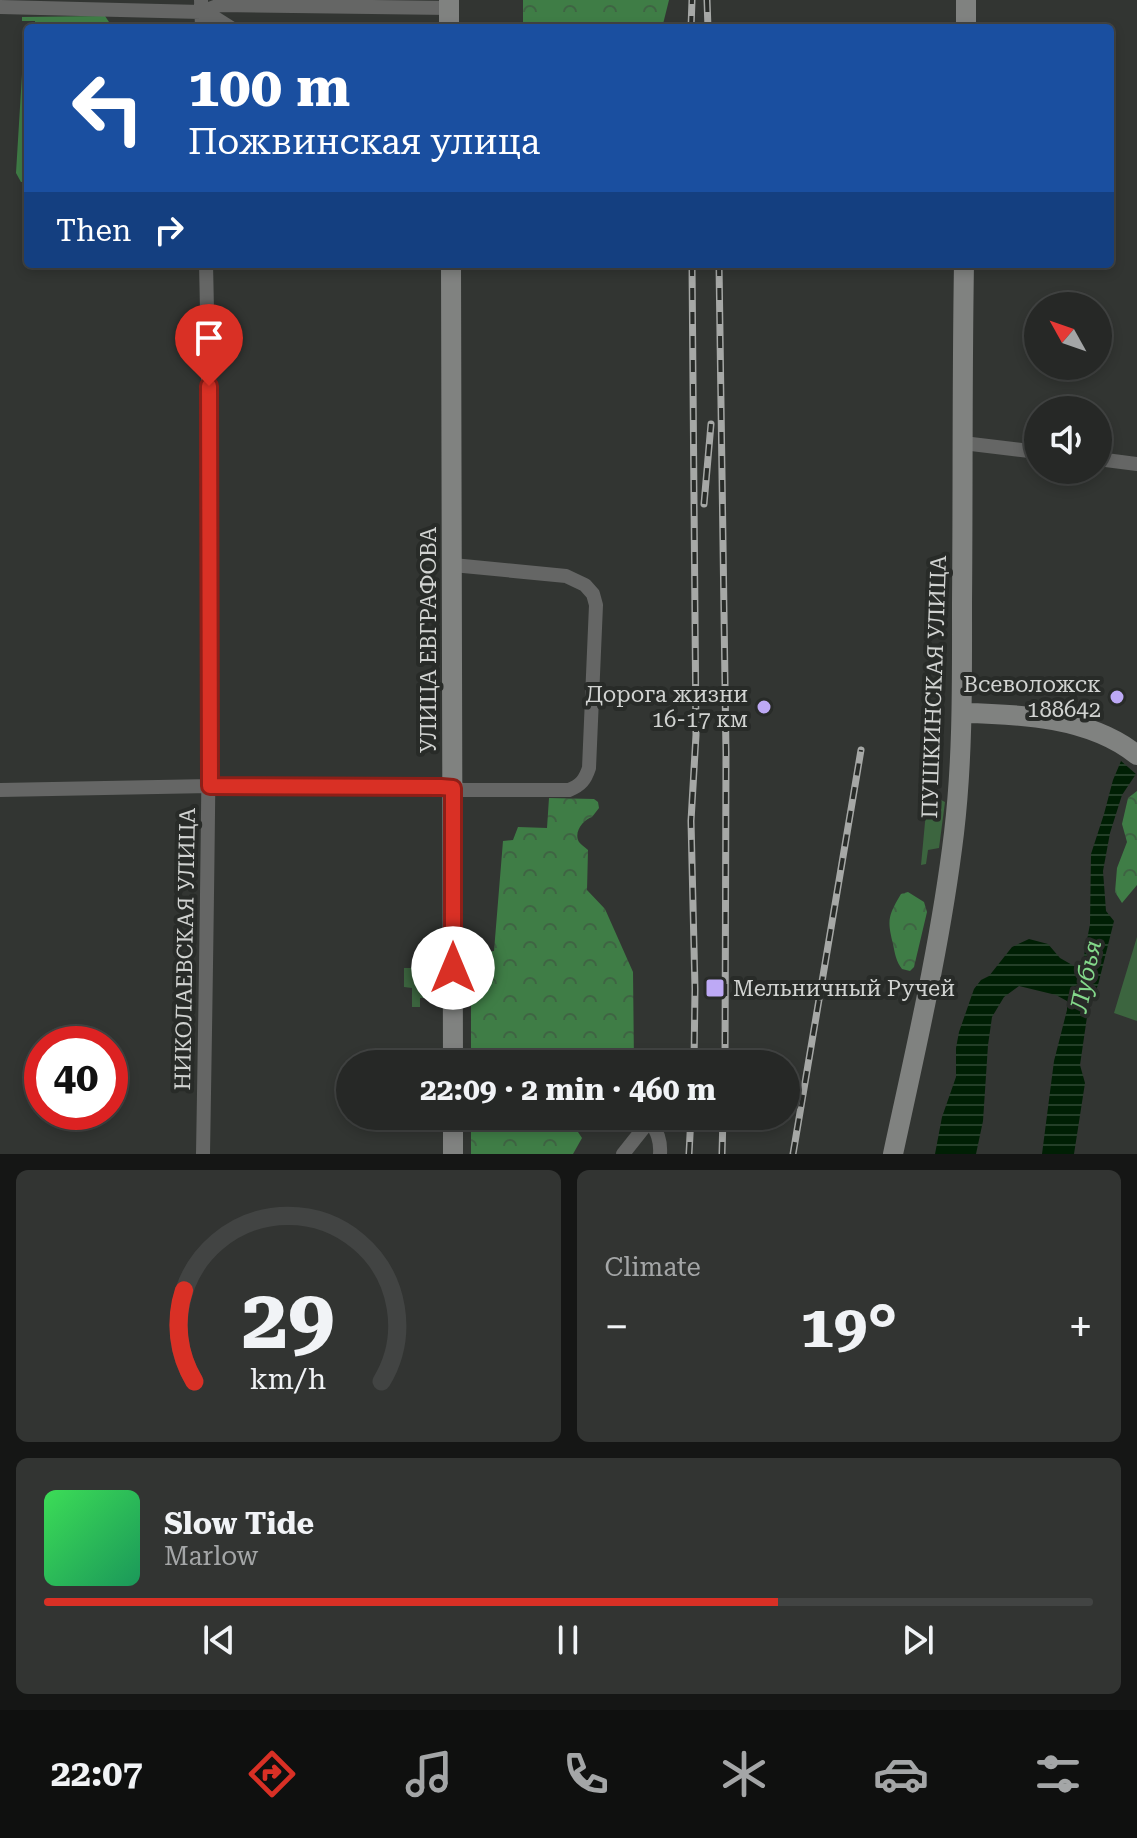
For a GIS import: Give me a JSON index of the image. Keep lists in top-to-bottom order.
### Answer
{
  "streets": {
    "street": ["УЛИЦА ЕВГРАФОВА", "ПУШКИНСКАЯ УЛИЦА", "НИКОЛАЕВСКАЯ УЛИЦА"]
  },
  "water": ["Лубья"],
  "places": {
    "other": ["Всеволожск 188642", "Дорога жизни 16-17 км"],
    "transit": ["Мельничный Ручей"]
  },
  "north": "top left",
  "page": {
    "turn": ["100 m", "Пожвинская улица"],
    "then": "Then",
    "limit": "40",
    "trip": "22:09 · 2 min · 460 m",
    "tile": "Climate",
    "heat": ["−", "19°", "+"],
    "song": ["Slow Tide", "Marlow"],
    "tabs": "22:07",
    "gauge": ["29", "km/h"]
  }
}
